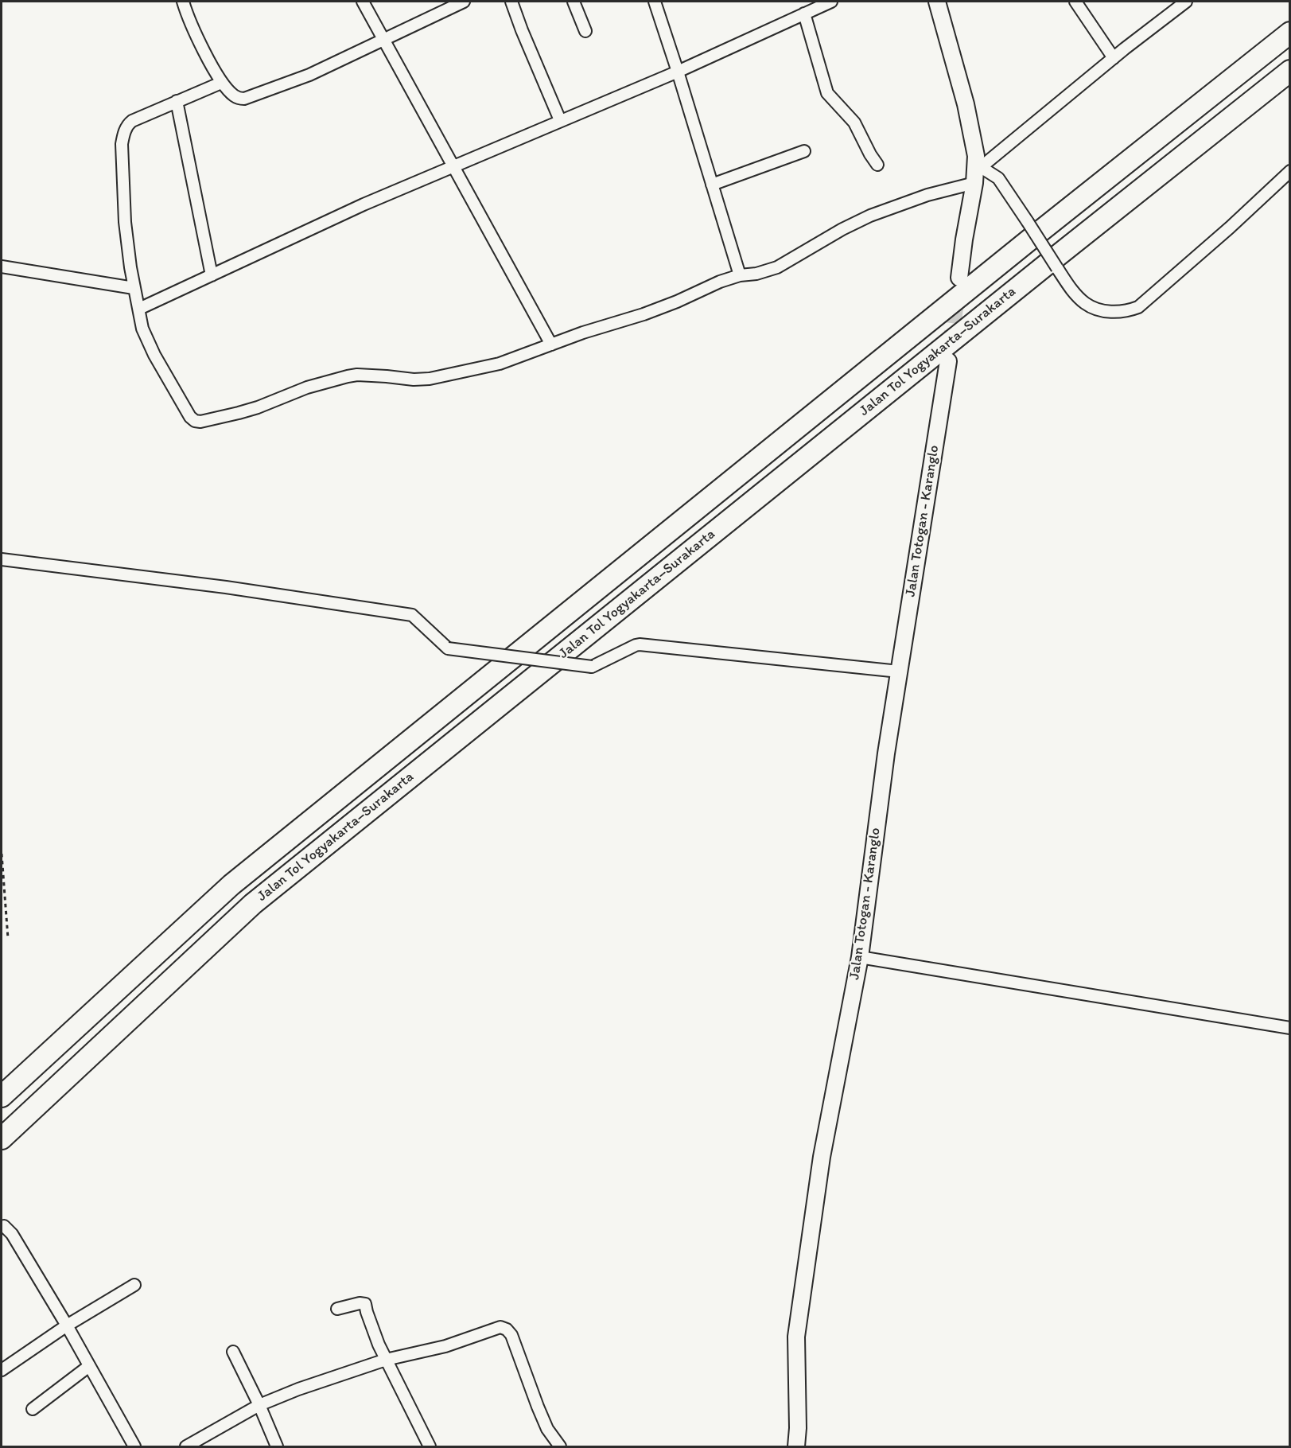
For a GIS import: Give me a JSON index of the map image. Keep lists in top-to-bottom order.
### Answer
{
  "streets": {
    "highway": ["Jalan Tol Yogyakarta–Surakarta"],
    "main road": ["Jalan Totogan - Karanglo"]
  }
}
